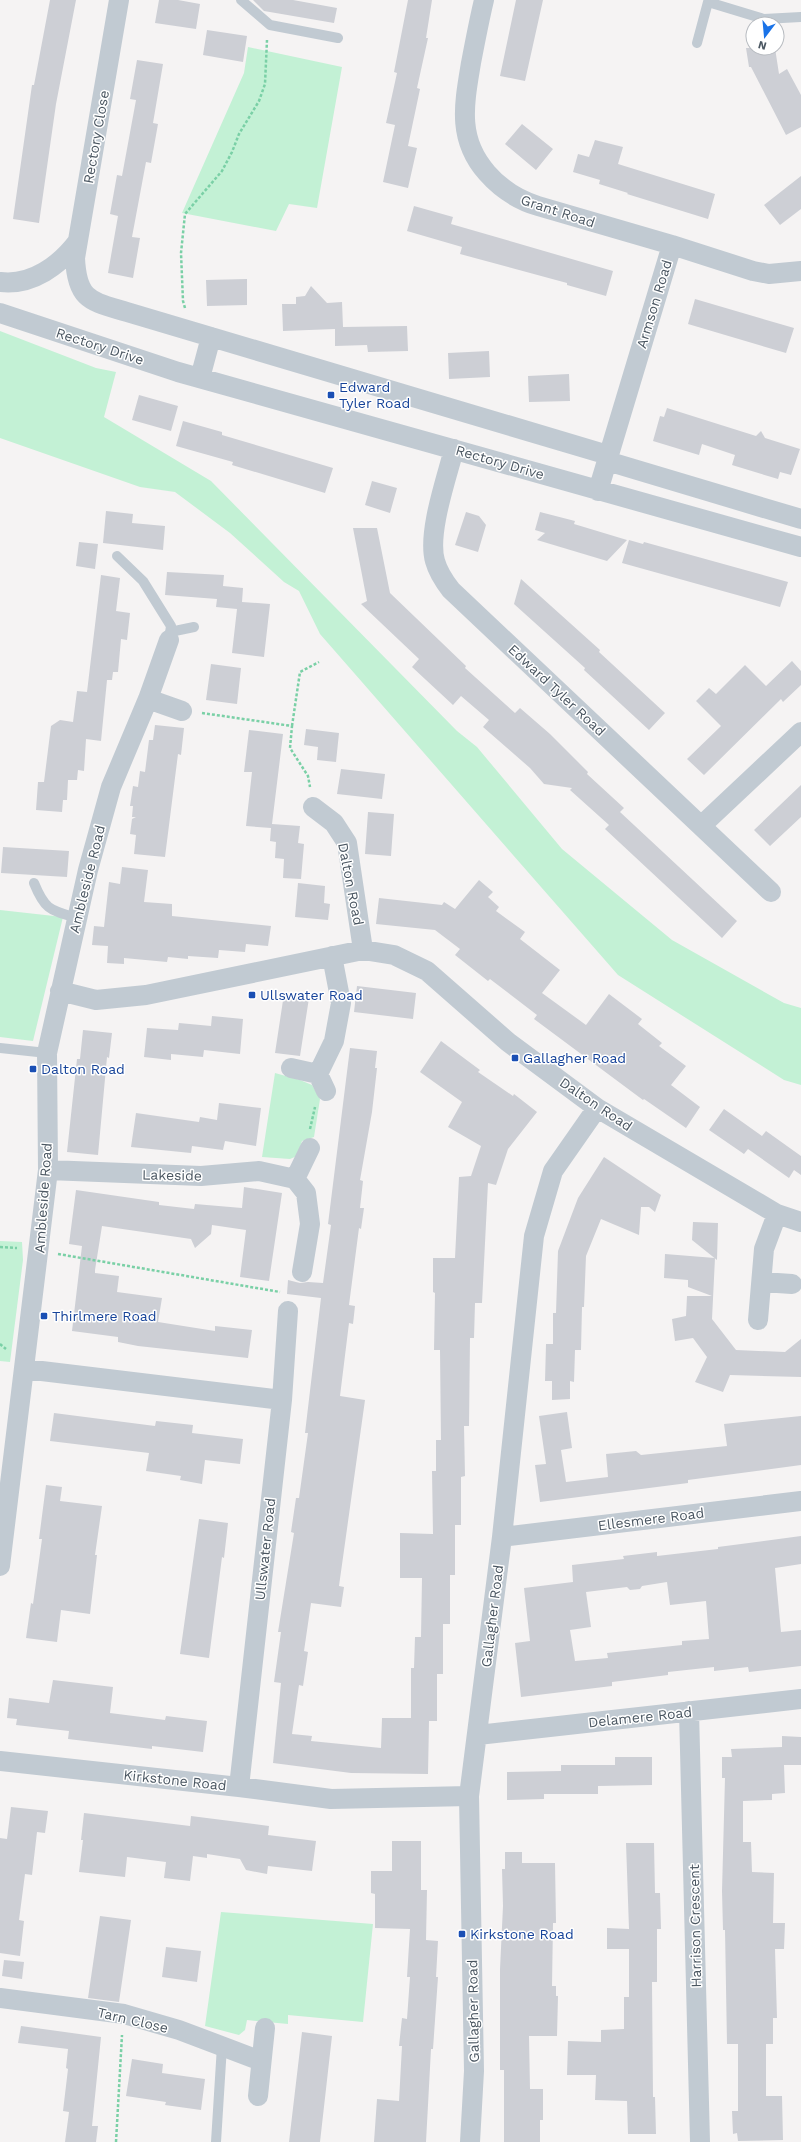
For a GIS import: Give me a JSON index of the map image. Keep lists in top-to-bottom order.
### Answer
{
  "streets": {
    "street": [
      "Rectory Close",
      "Grant Road",
      "Armson Road",
      "Rectory Drive",
      "Edward Tyler Road",
      "Ambleside Road",
      "Dalton Road",
      "Lakeside",
      "Ellesmere Road",
      "Ullswater Road",
      "Gallagher Road",
      "Delamere Road",
      "Kirkstone Road",
      "Harrison Crescent",
      "Tarn Close"
    ]
  },
  "crossings": [
    ["Grant Road", "Armson Road"],
    ["Armson Road", "Rectory Drive"],
    ["Rectory Drive", "Edward Tyler Road"],
    ["Ambleside Road", "Dalton Road"],
    ["Ambleside Road", "Lakeside"],
    ["Dalton Road", "Gallagher Road"],
    ["Ellesmere Road", "Gallagher Road"],
    ["Ullswater Road", "Kirkstone Road"],
    ["Gallagher Road", "Delamere Road"],
    ["Gallagher Road", "Kirkstone Road"],
    ["Delamere Road", "Harrison Crescent"]
  ],
  "places": {
    "transit": [
      "Edward Tyler Road",
      "Ullswater Road",
      "Gallagher Road",
      "Dalton Road",
      "Thirlmere Road",
      "Kirkstone Road"
    ]
  },
  "north": "bottom"
}
